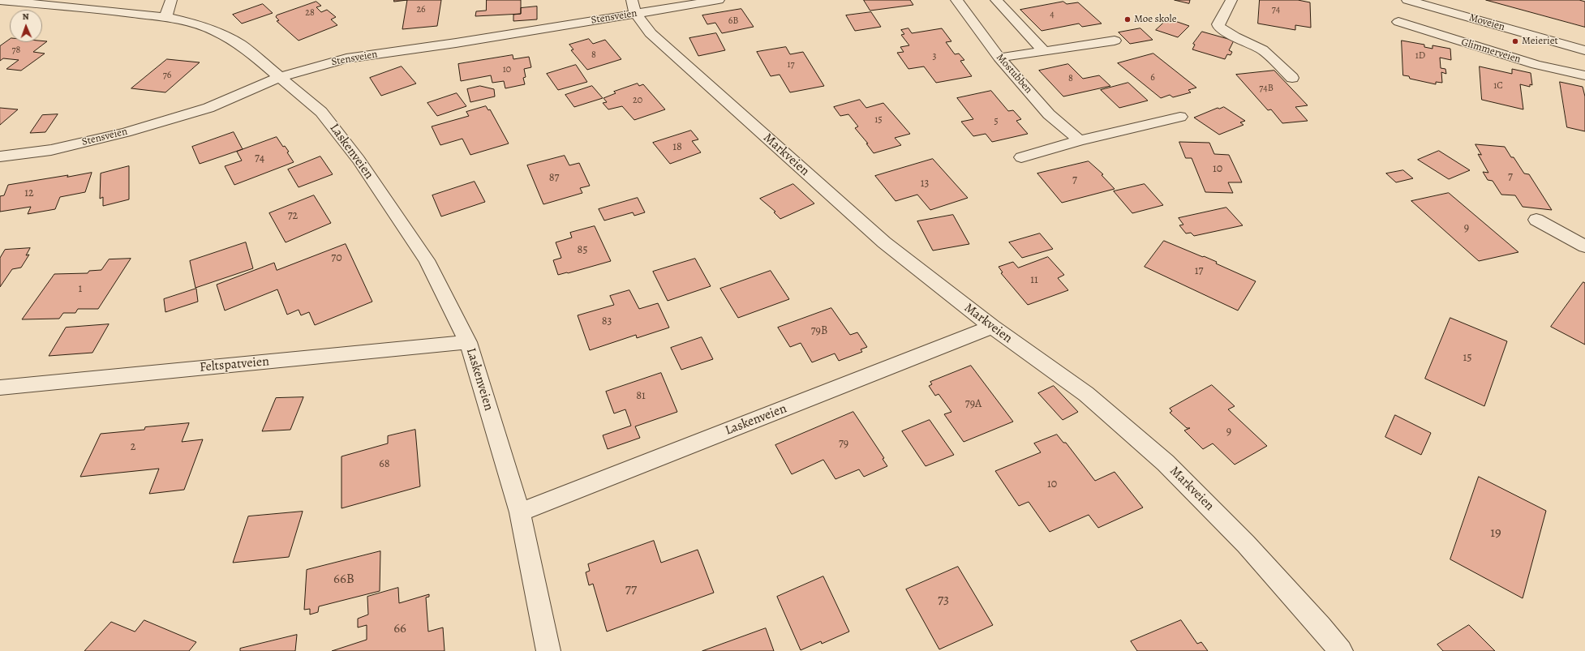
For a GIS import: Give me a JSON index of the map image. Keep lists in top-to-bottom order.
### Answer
{
  "streets": {
    "street": [
      "Stensveien",
      "Moveien",
      "Glimmerveien",
      "Mostubben",
      "Laskenveien",
      "Markveien",
      "Feltspatveien"
    ]
  },
  "crossings": [
    ["Stensveien", "Laskenveien"],
    ["Stensveien", "Markveien"],
    ["Laskenveien", "Markveien"],
    ["Laskenveien", "Feltspatveien"]
  ],
  "places": ["Moe skole", "Meieriet"],
  "house_numbers": [
    "26",
    "74",
    "28",
    "4",
    "6B",
    "78",
    "8",
    "1D",
    "3",
    "17",
    "10",
    "76",
    "6",
    "8",
    "1C",
    "74B",
    "20",
    "15",
    "5",
    "18",
    "74",
    "10",
    "7",
    "87",
    "7",
    "13",
    "12",
    "72",
    "9",
    "85",
    "70",
    "17",
    "11",
    "1",
    "83",
    "79B",
    "15",
    "81",
    "79A",
    "9",
    "79",
    "2",
    "68",
    "10",
    "19",
    "66B",
    "77",
    "73",
    "66"
  ],
  "north": "top"
}
